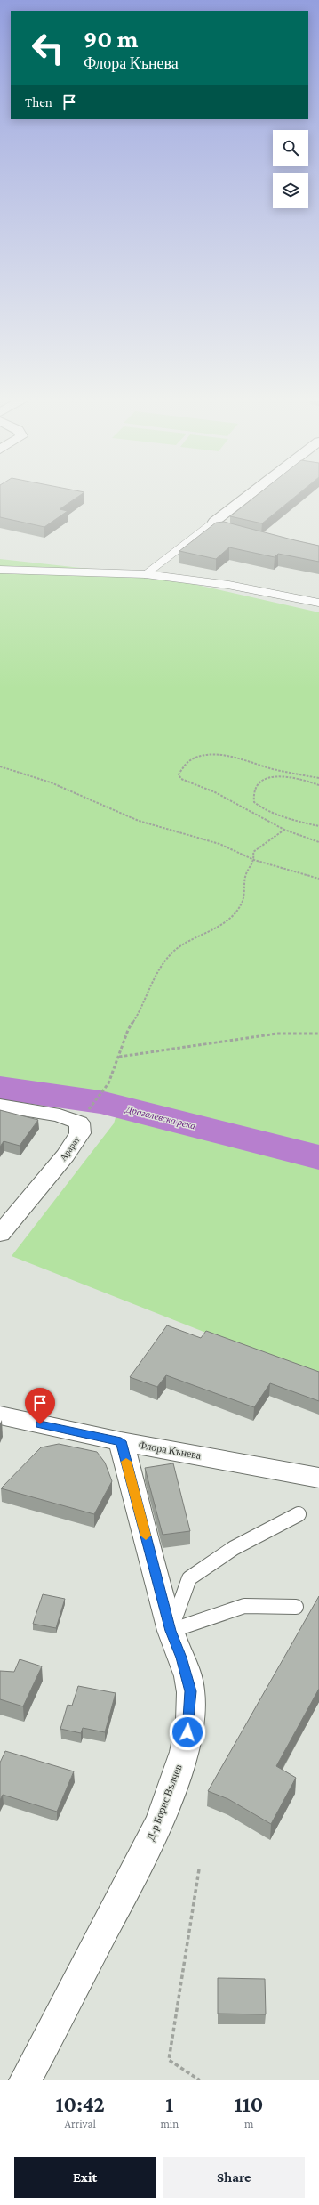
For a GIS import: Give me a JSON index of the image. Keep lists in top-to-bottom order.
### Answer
{
  "streets": {
    "street": ["Арарат", "Флора Кънева", "Д-р Борис Вълчев"]
  },
  "crossings": [
    ["Флора Кънева", "Д-р Борис Вълчев"]
  ],
  "water": ["Драгалевска река"],
  "page": {
    "turn": ["90 m", "Флора Кънева"],
    "then": "Then",
    "eta": [
      "10:42",
      "Arrival",
      "1",
      "min",
      "110",
      "m"
    ],
    "buttons": ["Exit", "Share"]
  }
}
